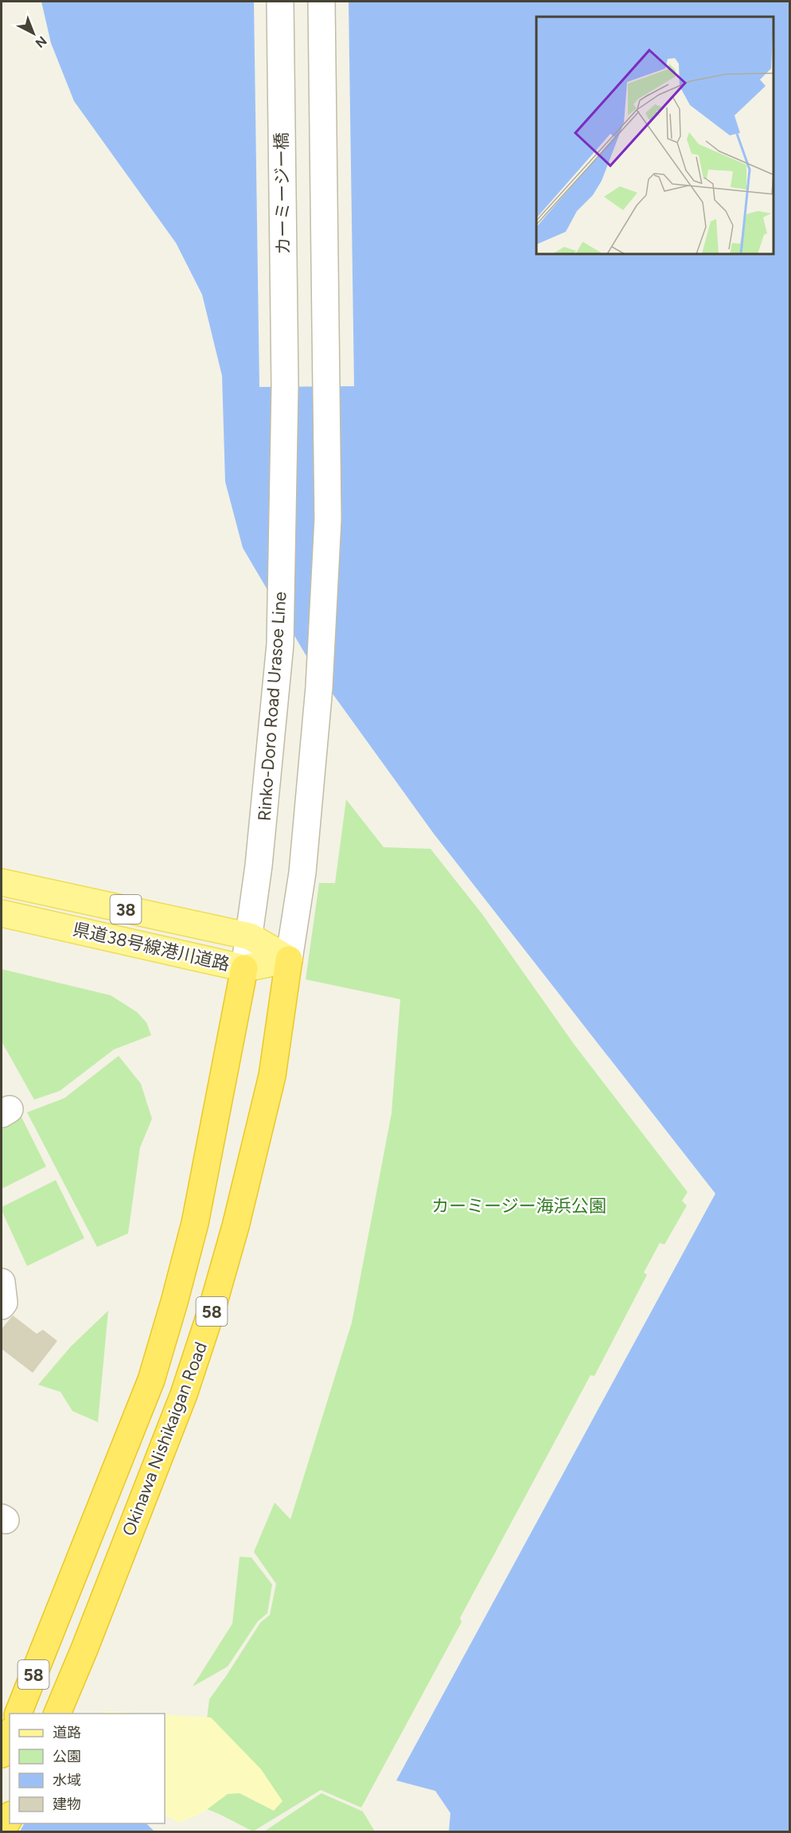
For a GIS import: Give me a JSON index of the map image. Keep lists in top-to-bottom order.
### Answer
{
  "streets": {
    "highway": ["58", "Okinawa Nishikaigan Road"],
    "main road": ["38", "県道38号線港川道路"],
    "street": ["カーミージー橋", "Rinko-Doro Road Urasoe Line"]
  },
  "crossings": [
    ["カーミージー橋", "Rinko-Doro Road Urasoe Line"],
    ["Rinko-Doro Road Urasoe Line", "県道38号線港川道路"],
    ["Rinko-Doro Road Urasoe Line", "Okinawa Nishikaigan Road"],
    ["県道38号線港川道路", "Okinawa Nishikaigan Road"]
  ],
  "parks": ["カーミージー海浜公園"],
  "legend": [
    "道路",
    "公園",
    "水域",
    "建物"
  ],
  "north": "bottom right"
}
